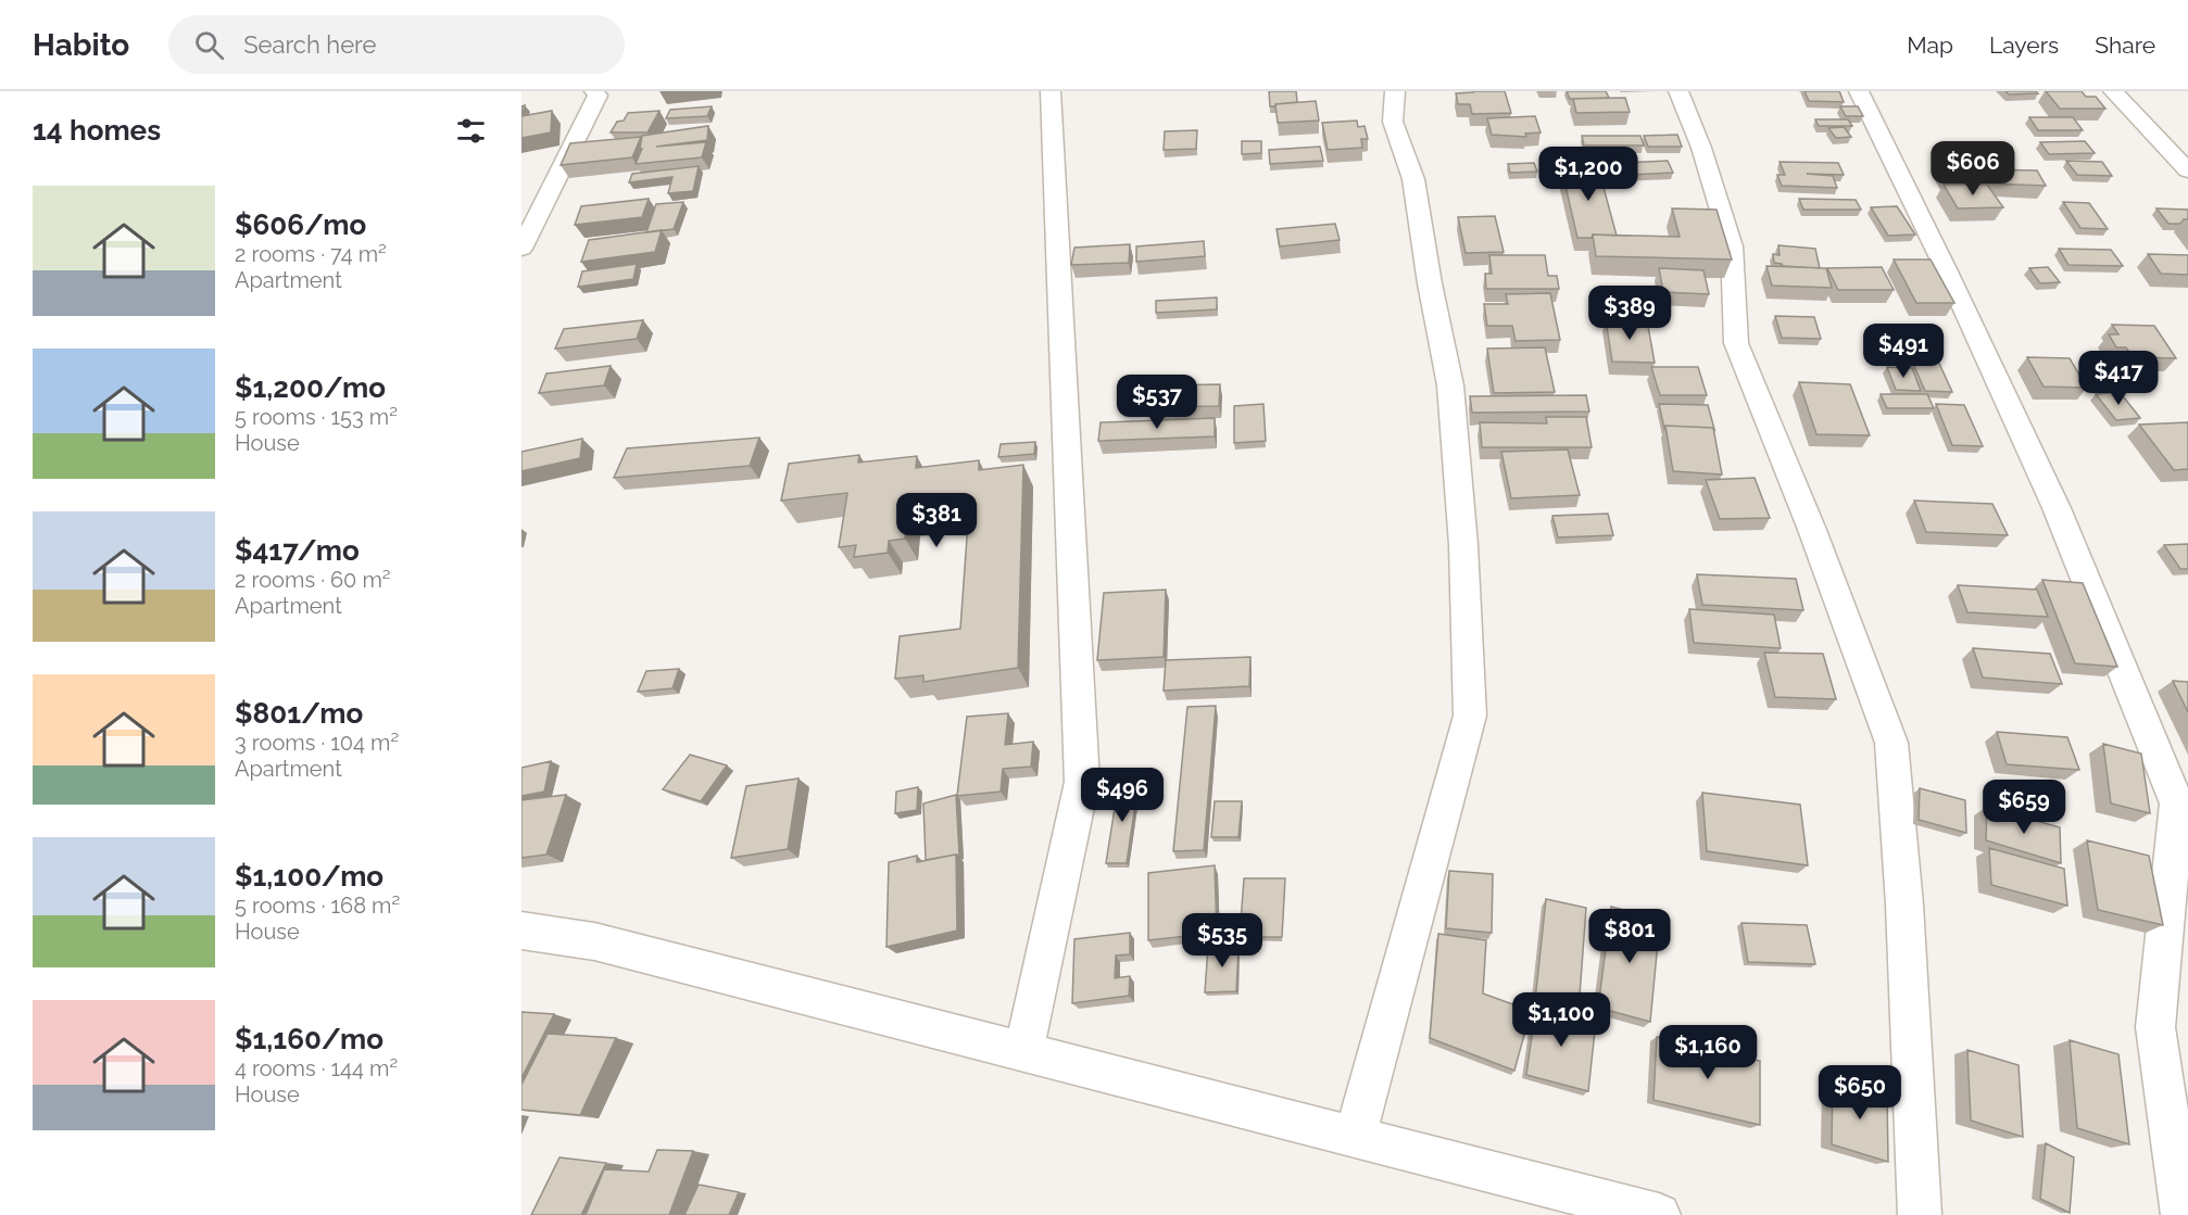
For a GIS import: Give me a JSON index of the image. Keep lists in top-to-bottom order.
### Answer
{
  "page": {
    "header": "Habito",
    "search": "Search here",
    "nav": ["Map", "Layers", "Share"],
    "heading": "14 homes",
    "price": [
      "$606",
      "$1,200",
      "$389",
      "$491",
      "$417",
      "$537",
      "$381",
      "$496",
      "$659",
      "$801",
      "$535",
      "$1,100",
      "$1,160",
      "$650"
    ],
    "list": [
      {
        "name": "$606/mo",
        "note": "2 rooms · 74 m² · Apartment"
      },
      {
        "name": "$1,200/mo",
        "note": "5 rooms · 153 m² · House"
      },
      {
        "name": "$417/mo",
        "note": "2 rooms · 60 m² · Apartment"
      },
      {
        "name": "$801/mo",
        "note": "3 rooms · 104 m² · Apartment"
      },
      {
        "name": "$1,100/mo",
        "note": "5 rooms · 168 m² · House"
      },
      {
        "name": "$1,160/mo",
        "note": "4 rooms · 144 m² · House"
      }
    ]
  }
}
